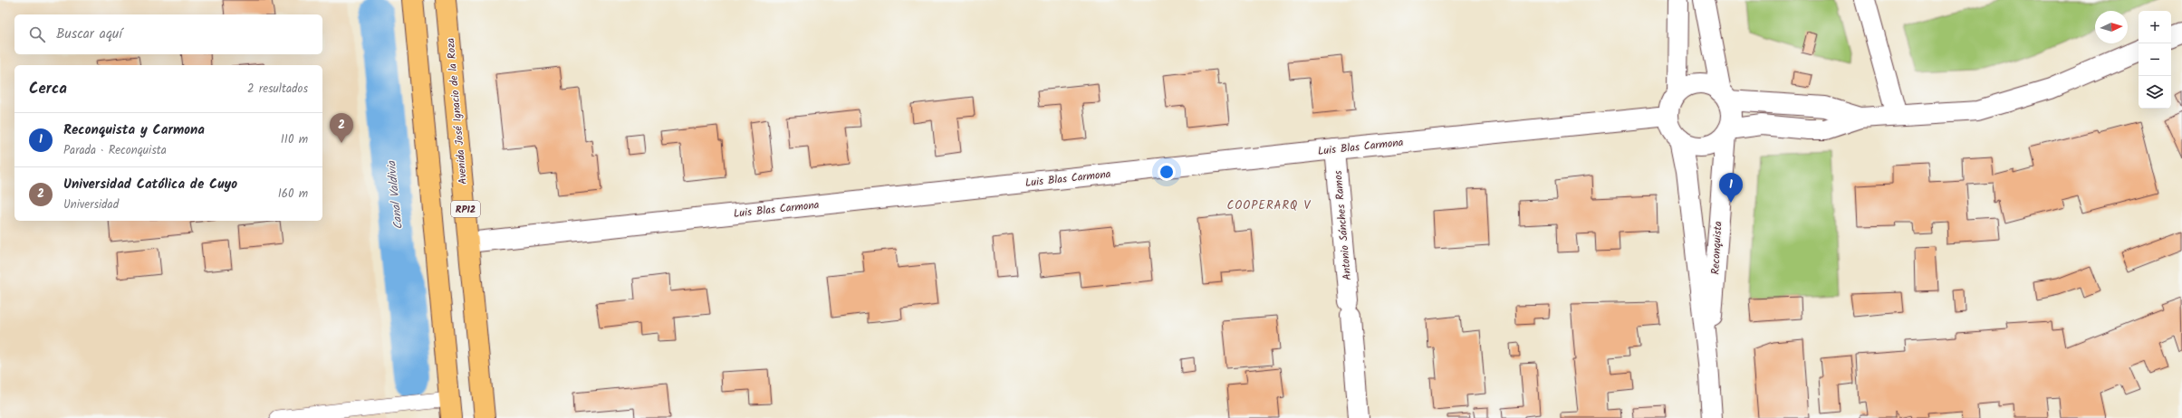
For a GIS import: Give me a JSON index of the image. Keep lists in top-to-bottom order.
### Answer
{
  "streets": {
    "main road": ["Avenida José Ignacio de la Roza", "RP12"],
    "street": ["Luis Blas Carmona", "Antonio Sánches Ramos", "Reconquista"]
  },
  "crossings": [
    ["Avenida José Ignacio de la Roza", "Luis Blas Carmona"],
    ["Luis Blas Carmona", "Antonio Sánches Ramos"],
    ["Luis Blas Carmona", "Reconquista"]
  ],
  "districts": ["COOPERARQ V"],
  "water": ["Canal Valdivia"],
  "north": "right",
  "page": {
    "map_buttons": ["+", "−"],
    "search": "Buscar aquí",
    "heading": ["Cerca", "2 resultados"],
    "list": [
      {
        "mark": "1",
        "name": "Reconquista y Carmona",
        "note": "Parada · Reconquista",
        "value": "110 m"
      },
      {
        "mark": "2",
        "name": "Universidad Católica de Cuyo",
        "note": "Universidad",
        "value": "160 m"
      }
    ],
    "pins": ["2", "1"]
  }
}
